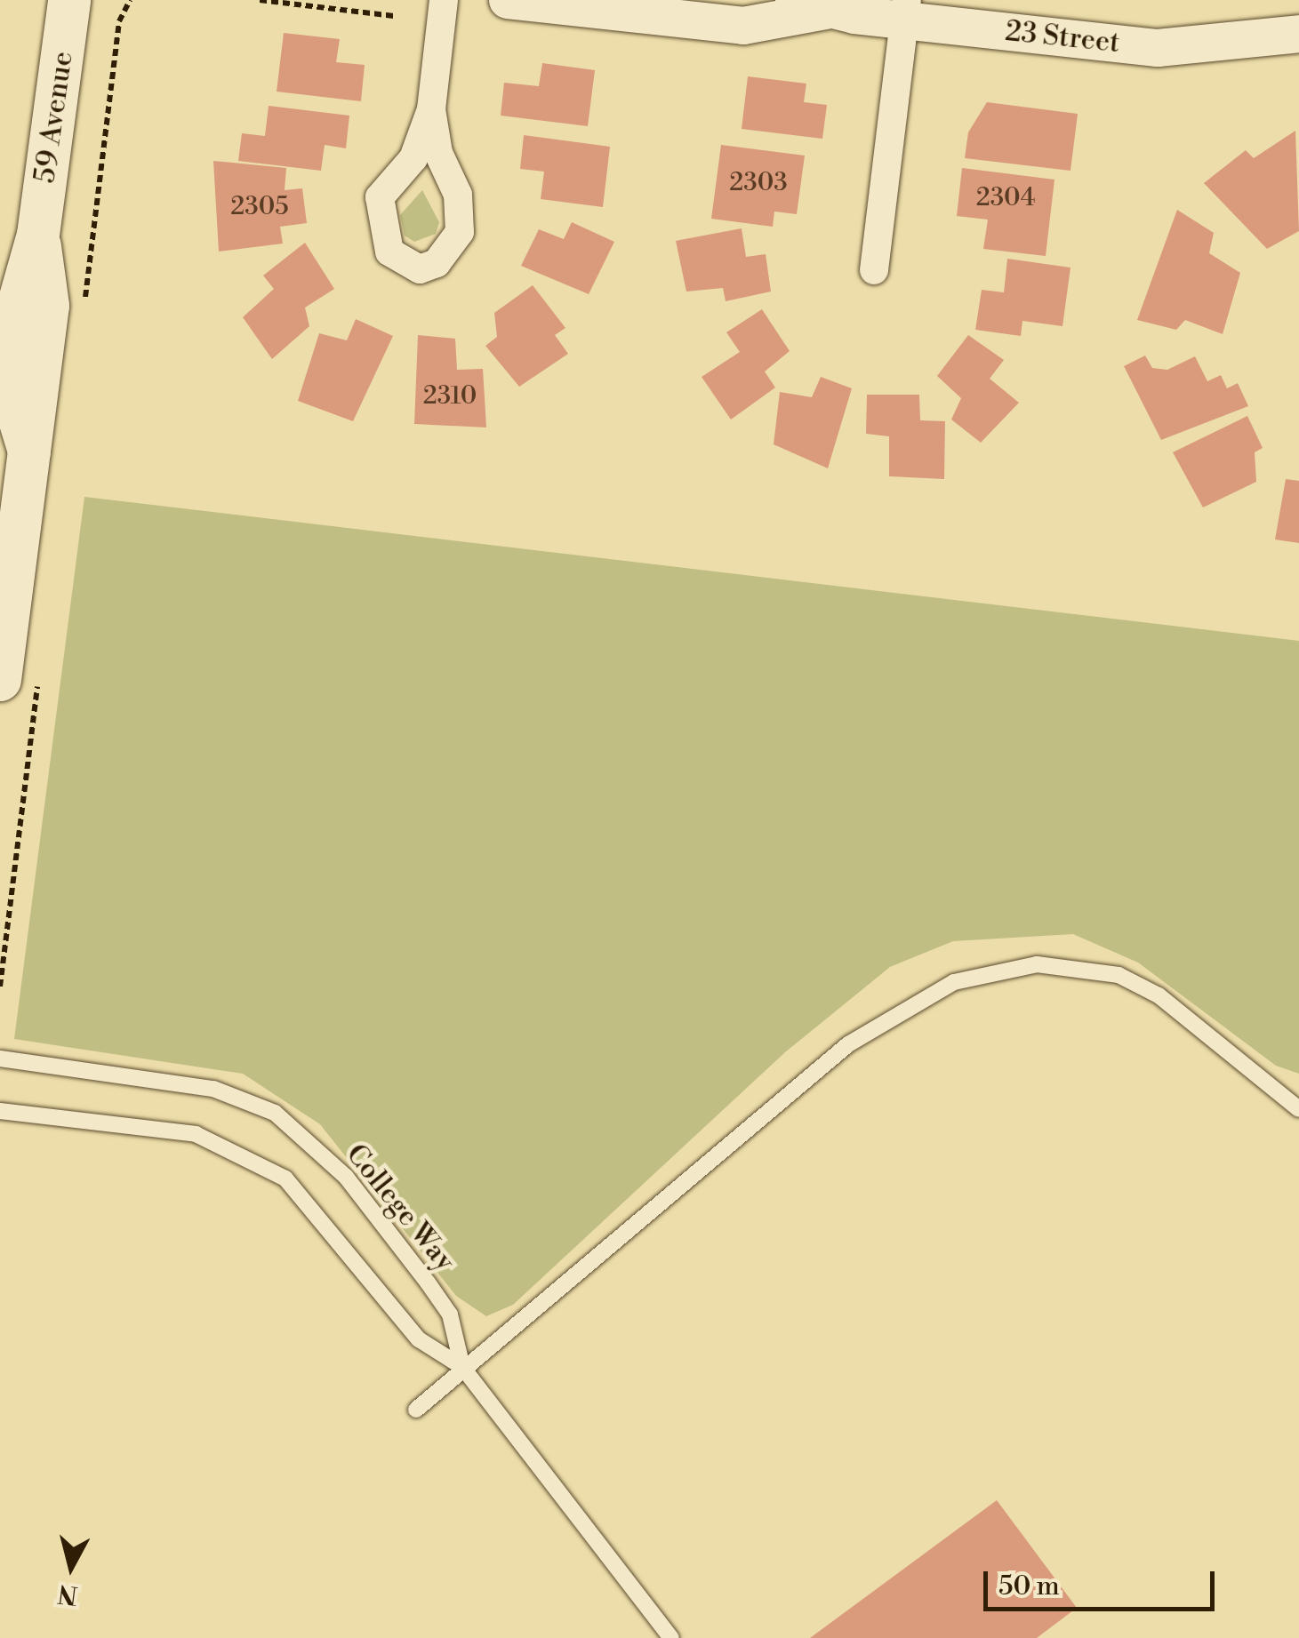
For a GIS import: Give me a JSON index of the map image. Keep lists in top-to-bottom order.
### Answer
{
  "streets": {
    "main road": ["59 Avenue"],
    "street": ["23 Street"],
    "lane": ["College Way"]
  },
  "house_numbers": [
    "2303",
    "2304",
    "2305",
    "2310"
  ],
  "scale_bar": "50 m",
  "north": "bottom"
}
